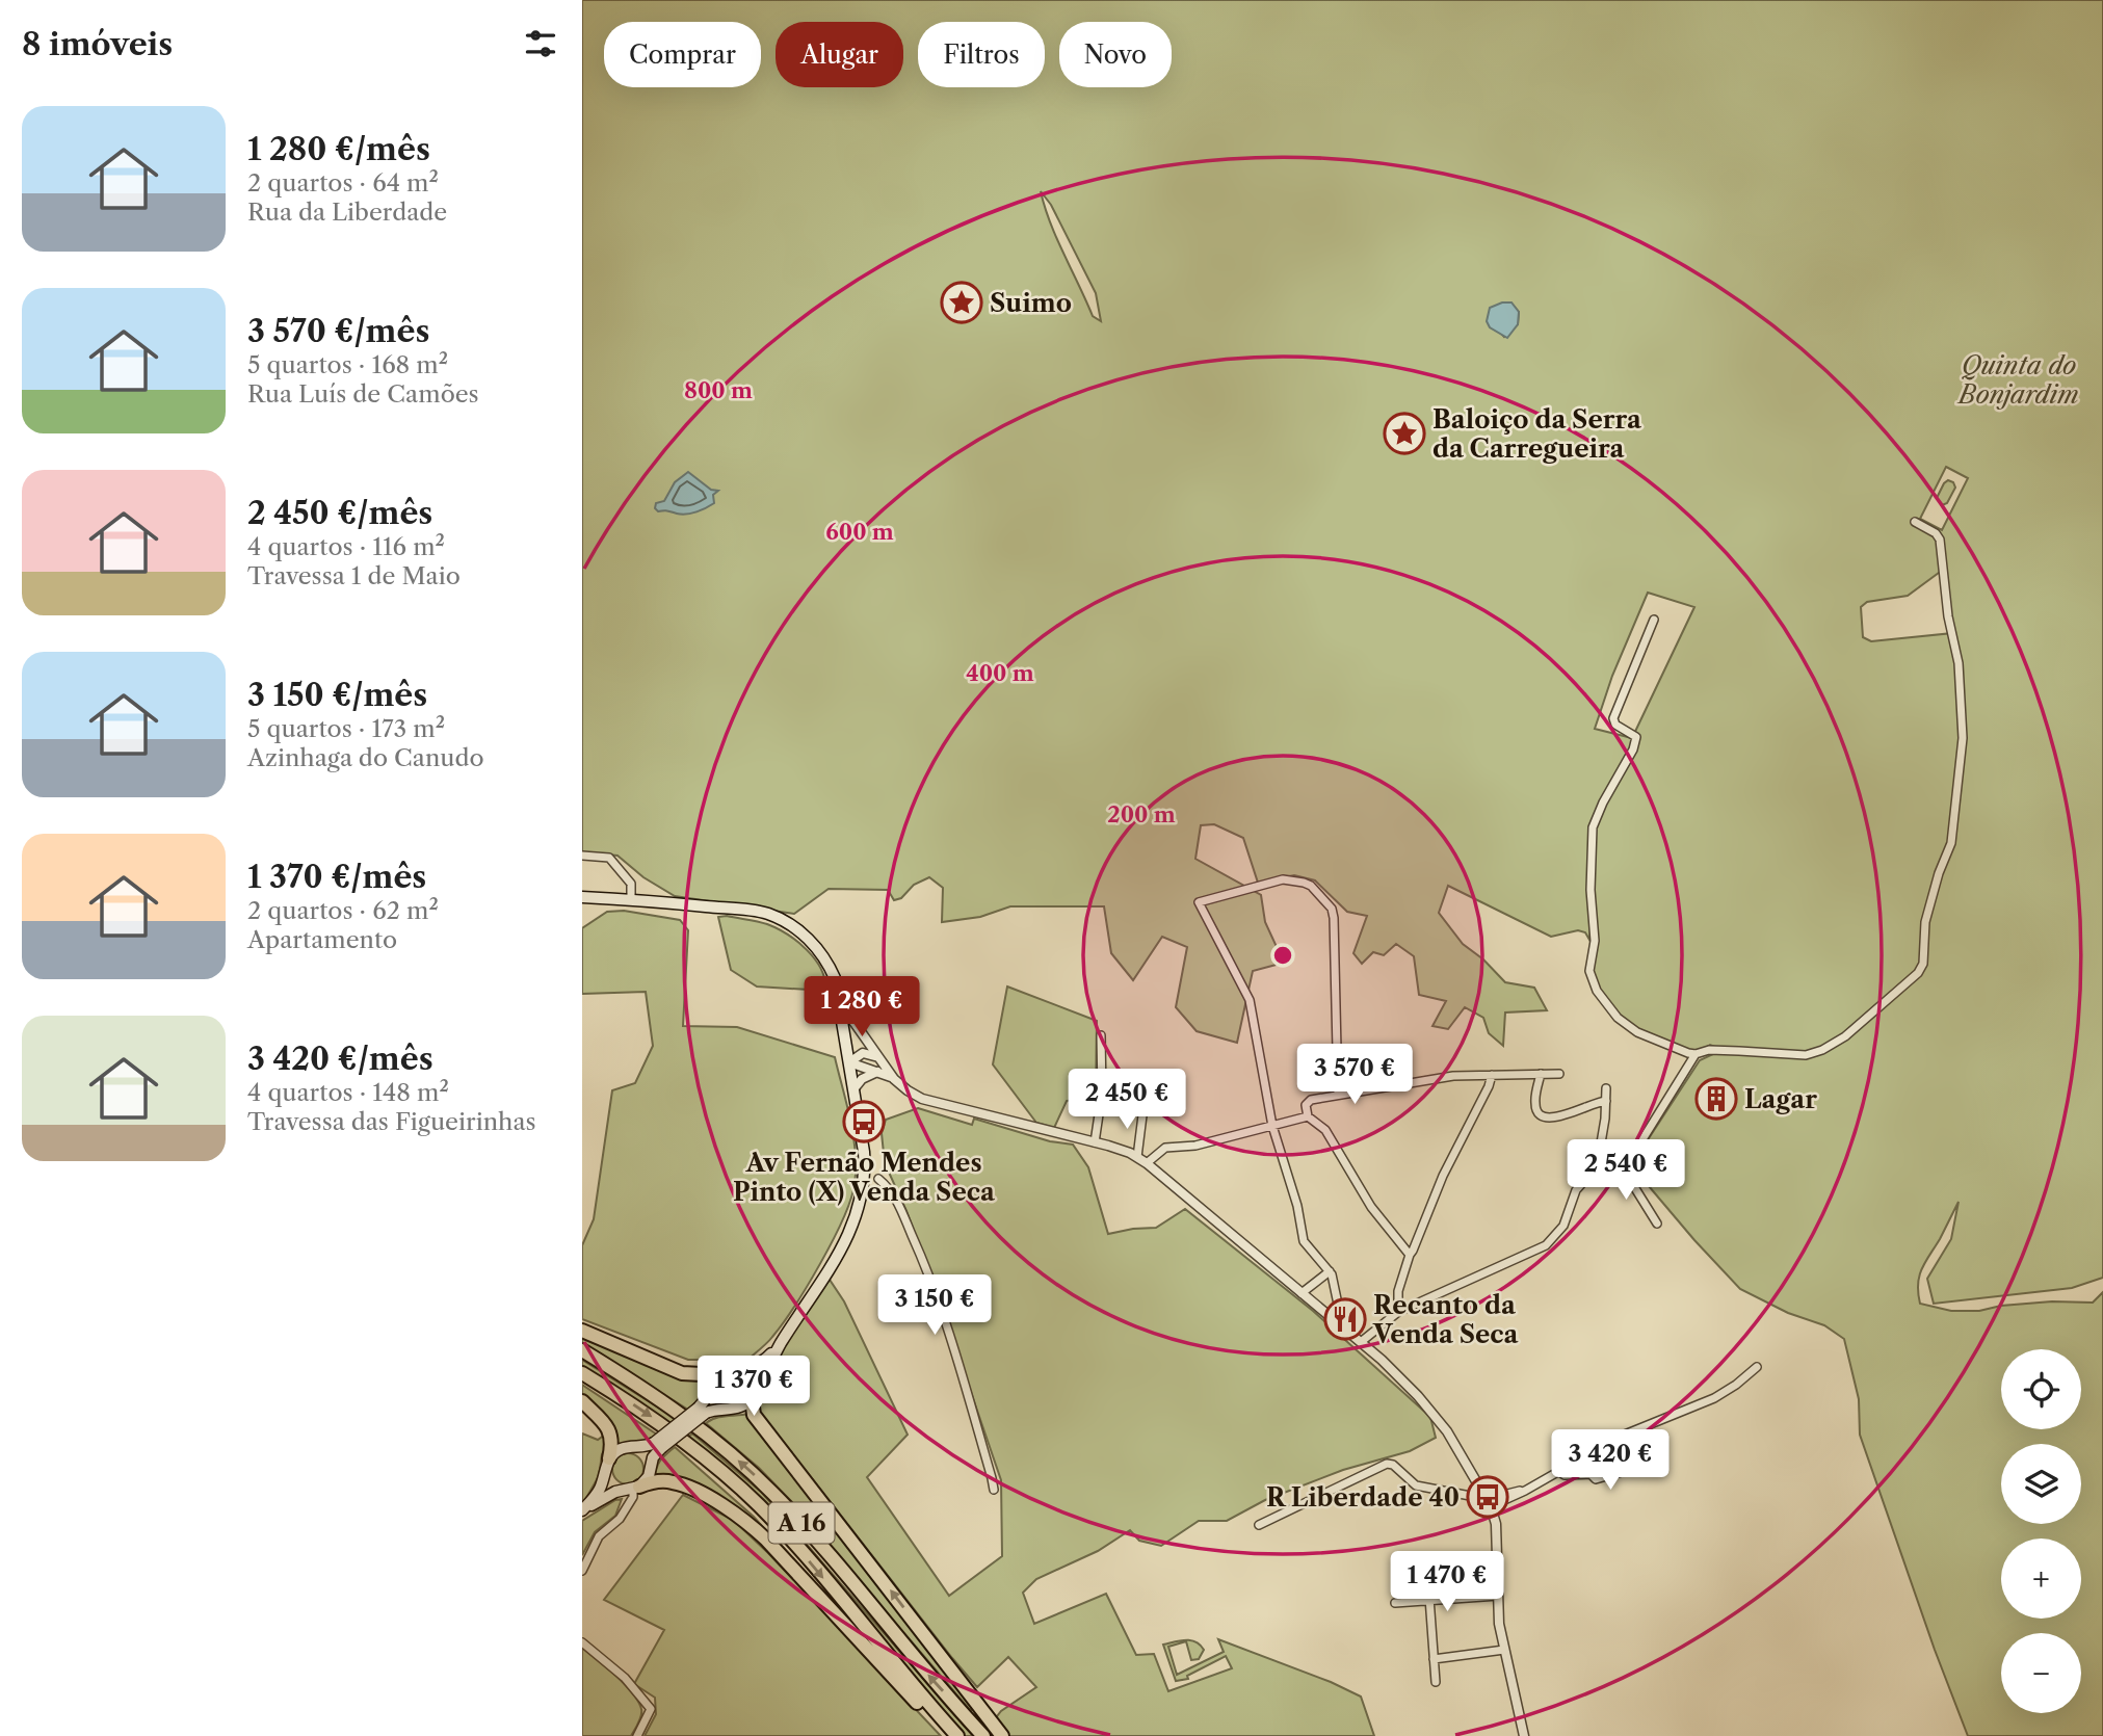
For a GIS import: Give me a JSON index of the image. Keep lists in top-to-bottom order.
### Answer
{
  "streets": {
    "highway": ["A 16"]
  },
  "parks": ["Quinta do Bonjardim"],
  "places": {
    "place": ["Suimo", "Baloiço da Serra da Carregueira"],
    "building": ["Lagar"],
    "bus stop": ["Av Fernão Mendes Pinto (X) Venda Seca", "R Liberdade 40"],
    "restaurant": ["Recanto da Venda Seca"]
  },
  "page": {
    "heading": "8 imóveis",
    "chip": [
      "Comprar",
      "Alugar",
      "Filtros",
      "Novo"
    ],
    "list": [
      {
        "name": "1 280 €/mês",
        "note": "2 quartos · 64 m² · Rua da Liberdade"
      },
      {
        "name": "3 570 €/mês",
        "note": "5 quartos · 168 m² · Rua Luís de Camões"
      },
      {
        "name": "2 450 €/mês",
        "note": "4 quartos · 116 m² · Travessa 1 de Maio"
      },
      {
        "name": "3 150 €/mês",
        "note": "5 quartos · 173 m² · Azinhaga do Canudo"
      },
      {
        "name": "1 370 €/mês",
        "note": "2 quartos · 62 m² · Apartamento"
      },
      {
        "name": "3 420 €/mês",
        "note": "4 quartos · 148 m² · Travessa das Figueirinhas"
      }
    ],
    "price": [
      "1 280 €",
      "3 570 €",
      "2 450 €",
      "2 540 €",
      "3 150 €",
      "1 370 €",
      "3 420 €",
      "1 470 €"
    ],
    "map_buttons": ["+", "−"]
  },
  "rings": [
    "800 m",
    "600 m",
    "400 m",
    "200 m"
  ]
}
